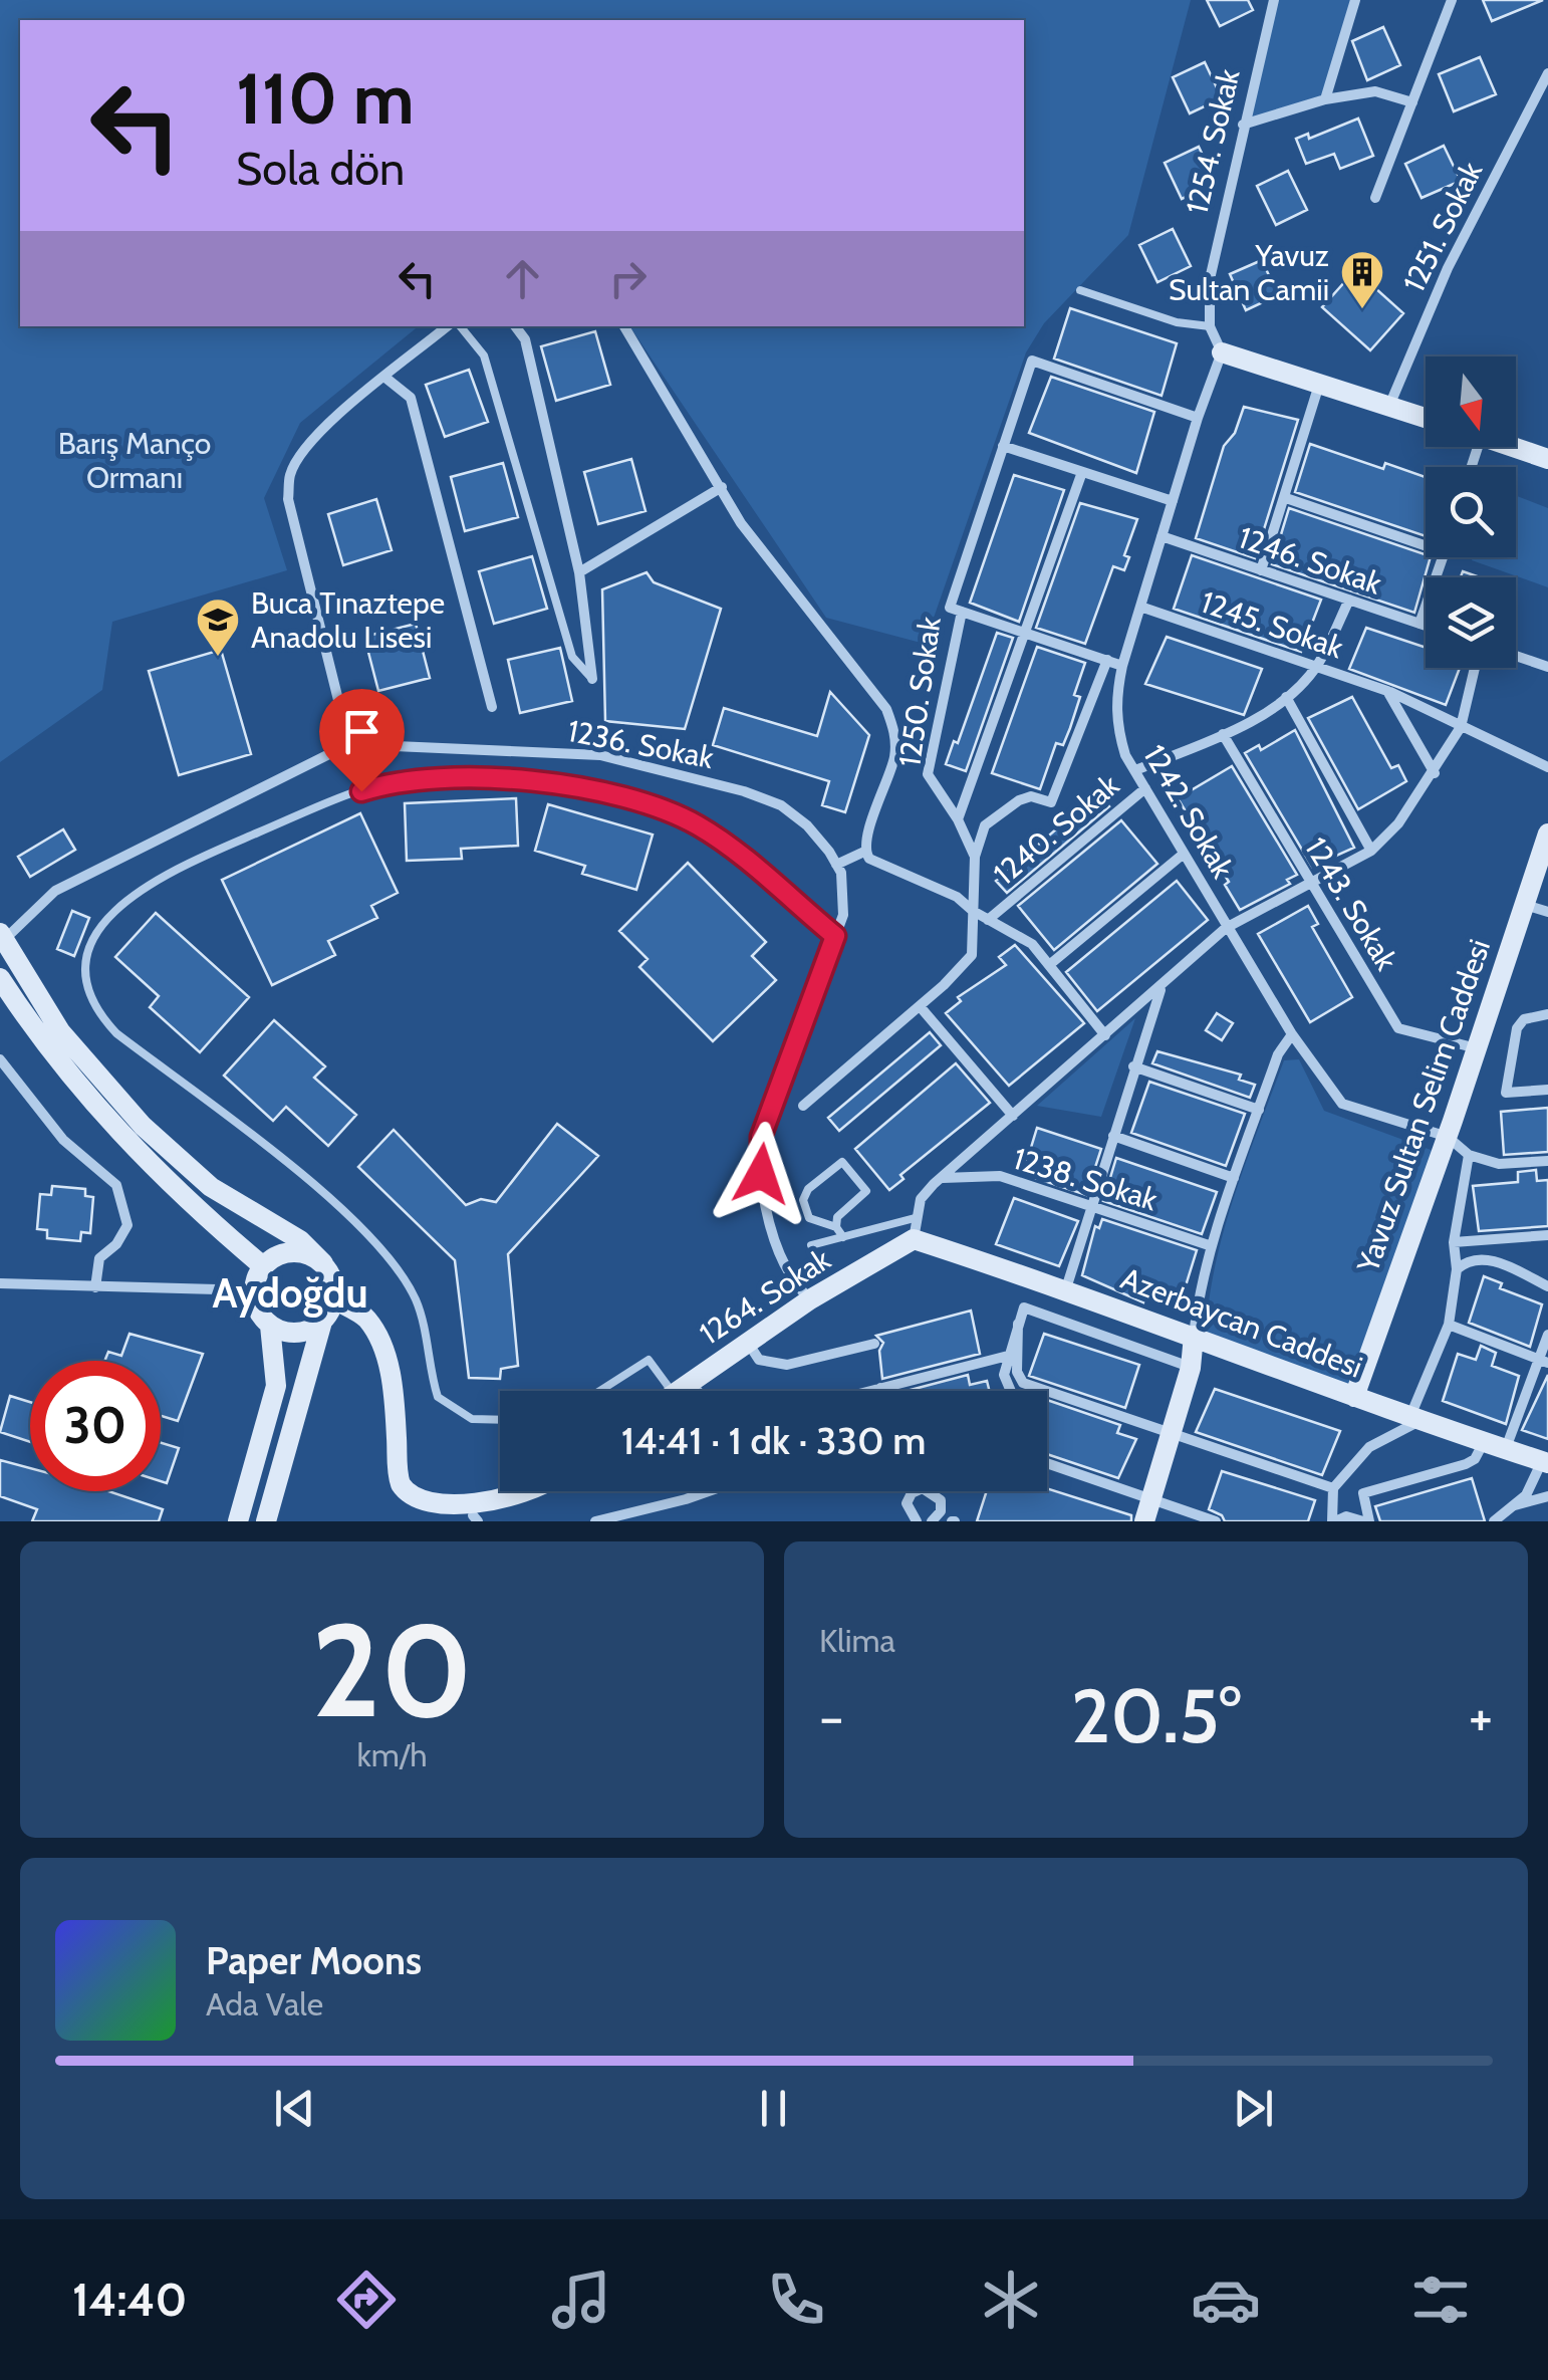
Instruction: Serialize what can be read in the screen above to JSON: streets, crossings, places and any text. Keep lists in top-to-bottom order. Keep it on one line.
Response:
{"streets":{"main road":["Yavuz Sultan Selim Caddesi","1264. Sokak","Azerbaycan Caddesi"],"street":["1254. Sokak","1251. Sokak","1246. Sokak","1245. Sokak","1250. Sokak","1236. Sokak","1242. Sokak","1240. Sokak","1243. Sokak","1238. Sokak"]},"crossings":[["1254. Sokak","1242. Sokak"],["1246. Sokak","1242. Sokak"],["1245. Sokak","1242. Sokak"],["1250. Sokak","1242. Sokak"],["1242. Sokak","1240. Sokak"],["1242. Sokak","Yavuz Sultan Selim Caddesi"],["1243. Sokak","Yavuz Sultan Selim Caddesi"],["Yavuz Sultan Selim Caddesi","Azerbaycan Caddesi"],["1264. Sokak","Azerbaycan Caddesi"]],"districts":["Aydoğdu"],"parks":["Barış Manço Ormanı"],"places":{"building":["Yavuz Sultan Camii"],"school or university":["Buca Tınaztepe Anadolu Lisesi"]},"north":"bottom","page":{"turn":["110 m","Sola dön"],"limit":"30","trip":"14:41 · 1 dk · 330 m","tile":[["20","km/h"],"Klima"],"heat":["−","20.5°","+"],"song":["Paper Moons","Ada Vale"],"tabs":"14:40"}}
